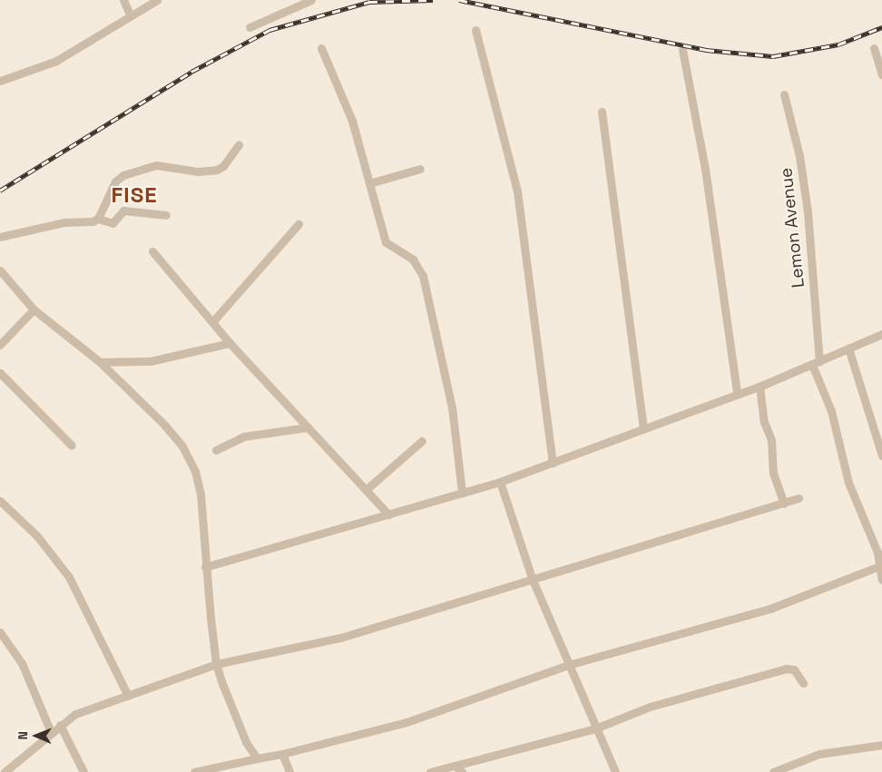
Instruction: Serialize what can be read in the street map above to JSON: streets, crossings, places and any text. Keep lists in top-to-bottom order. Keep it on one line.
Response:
{"streets":{"street":["Lemon Avenue"]},"districts":["FISE"],"north":"left"}
